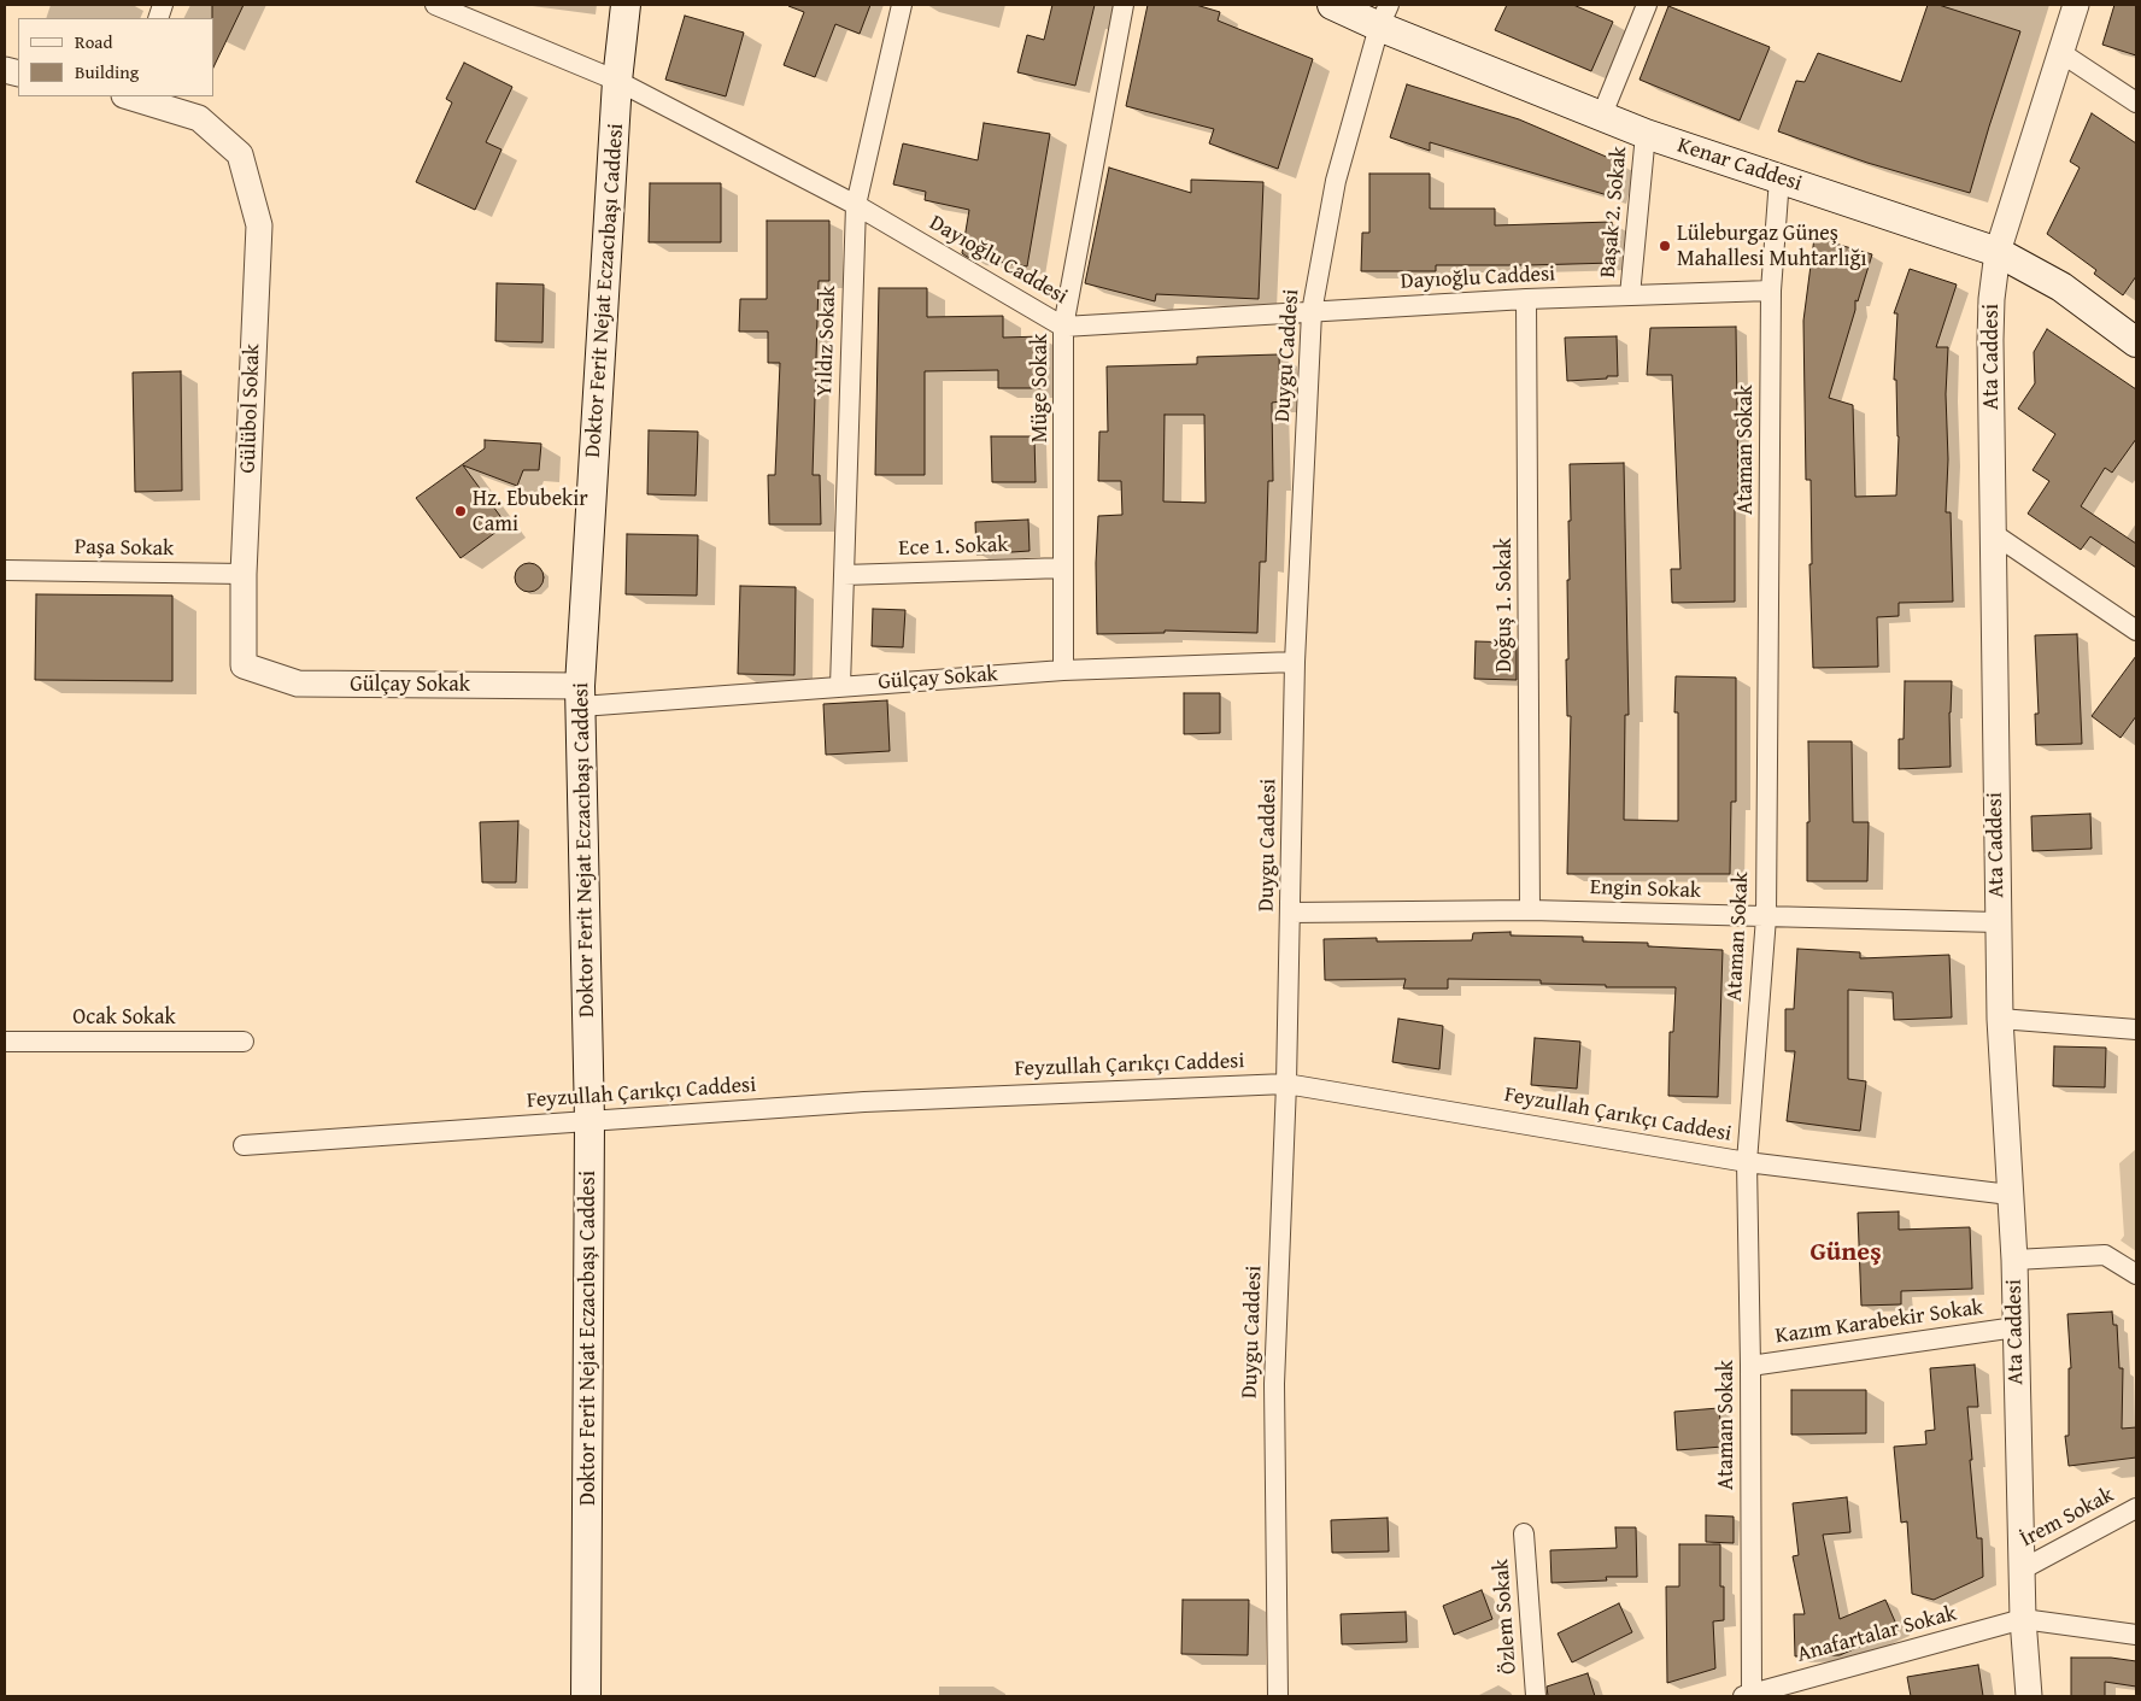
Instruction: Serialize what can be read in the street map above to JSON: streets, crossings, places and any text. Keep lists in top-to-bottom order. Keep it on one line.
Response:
{"streets":{"main road":["Kenar Caddesi","Doktor Ferit Nejat Eczacıbaşı Caddesi"],"street":["Başak 2. Sokak","Dayıoğlu Caddesi","Yıldız Sokak","Duygu Caddesi","Ata Caddesi","Müge Sokak","Gülübol Sokak","Ataman Sokak","Ece 1. Sokak","Paşa Sokak","Doğuş 1. Sokak","Gülçay Sokak","Engin Sokak","Ocak Sokak","Feyzullah Çarıkçı Caddesi","Kazım Karabekir Sokak","İrem Sokak","Özlem Sokak","Anafartalar Sokak"]},"crossings":[["Kenar Caddesi","Başak 2. Sokak"],["Kenar Caddesi","Duygu Caddesi"],["Kenar Caddesi","Ata Caddesi"],["Kenar Caddesi","Ataman Sokak"],["Başak 2. Sokak","Dayıoğlu Caddesi"],["Dayıoğlu Caddesi","Doktor Ferit Nejat Eczacıbaşı Caddesi"],["Dayıoğlu Caddesi","Yıldız Sokak"],["Dayıoğlu Caddesi","Duygu Caddesi"],["Dayıoğlu Caddesi","Müge Sokak"],["Dayıoğlu Caddesi","Ataman Sokak"],["Dayıoğlu Caddesi","Doğuş 1. Sokak"],["Doktor Ferit Nejat Eczacıbaşı Caddesi","Gülçay Sokak"],["Doktor Ferit Nejat Eczacıbaşı Caddesi","Feyzullah Çarıkçı Caddesi"],["Yıldız Sokak","Ece 1. Sokak"],["Yıldız Sokak","Gülçay Sokak"],["Duygu Caddesi","Gülçay Sokak"],["Duygu Caddesi","Engin Sokak"],["Duygu Caddesi","Feyzullah Çarıkçı Caddesi"],["Ata Caddesi","Engin Sokak"],["Ata Caddesi","Feyzullah Çarıkçı Caddesi"],["Ata Caddesi","Kazım Karabekir Sokak"],["Ata Caddesi","İrem Sokak"],["Ata Caddesi","Anafartalar Sokak"],["Müge Sokak","Ece 1. Sokak"],["Müge Sokak","Gülçay Sokak"],["Gülübol Sokak","Paşa Sokak"],["Gülübol Sokak","Gülçay Sokak"],["Ataman Sokak","Engin Sokak"],["Ataman Sokak","Feyzullah Çarıkçı Caddesi"],["Ataman Sokak","Kazım Karabekir Sokak"],["Ataman Sokak","Anafartalar Sokak"],["Doğuş 1. Sokak","Engin Sokak"]],"districts":["Güneş"],"places":["Lüleburgaz Güneş Mahallesi Muhtarlığı","Hz. Ebubekir Cami"],"legend":["Road","Building"]}
